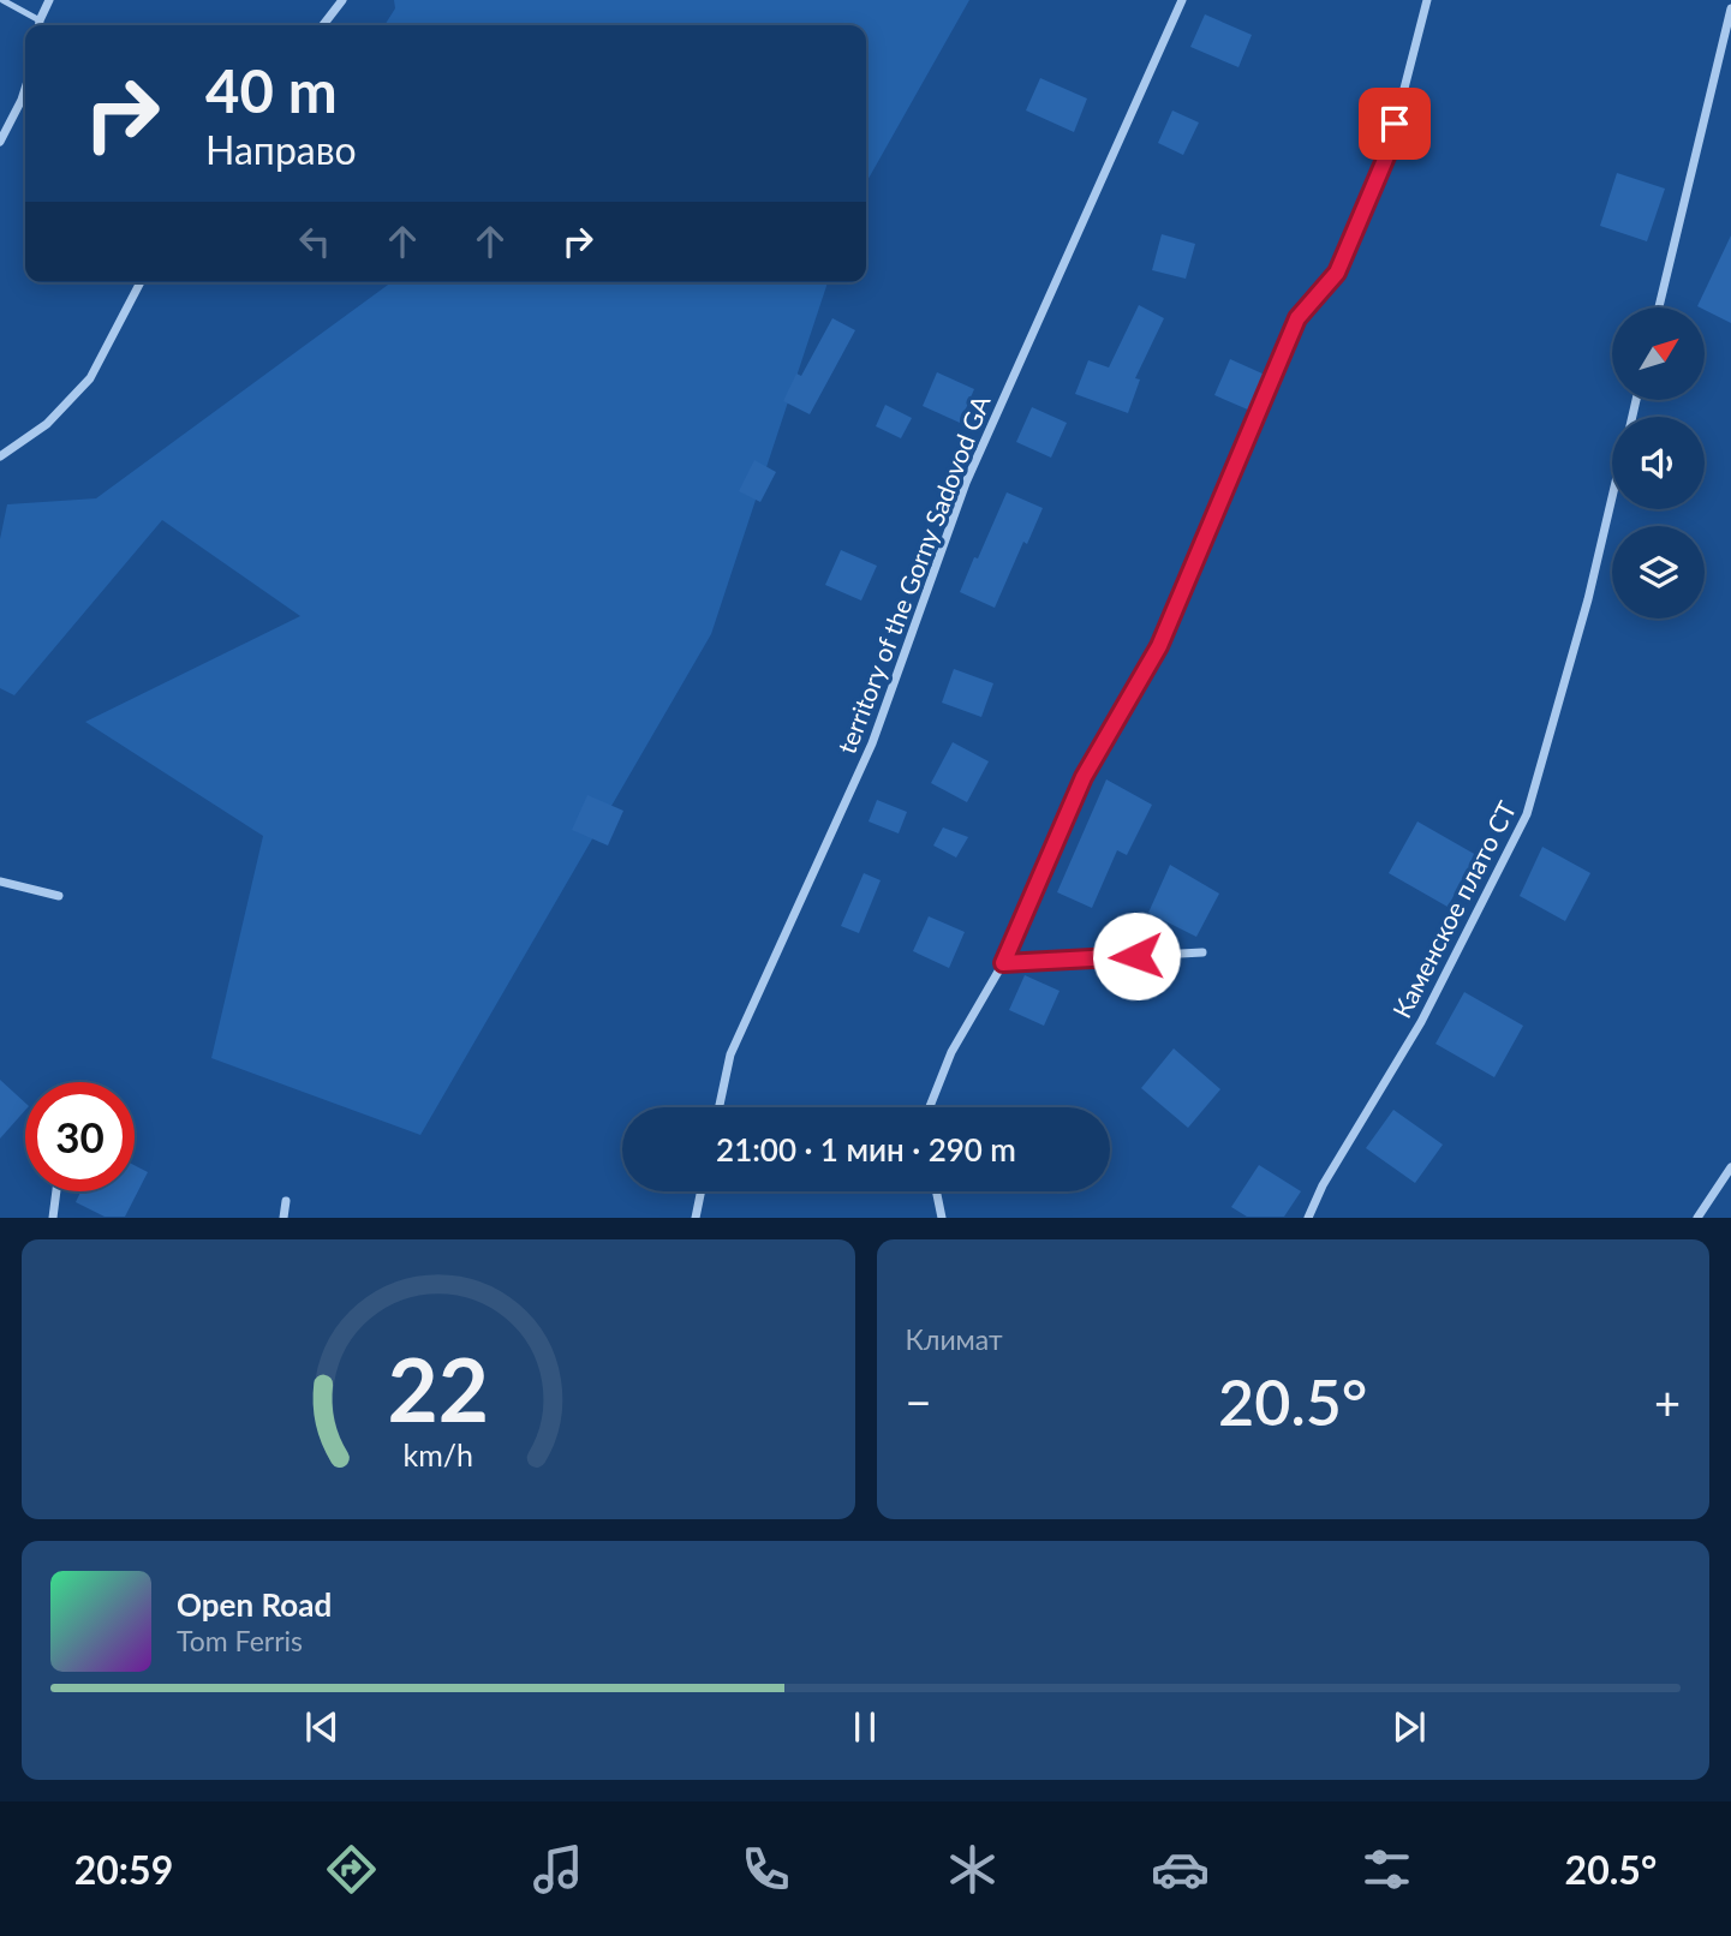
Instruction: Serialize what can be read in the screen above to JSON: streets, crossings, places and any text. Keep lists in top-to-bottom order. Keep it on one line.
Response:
{"streets":{"street":["territory of the Gorny Sadovod GA","Каменское плато СТ"]},"north":"top right","page":{"turn":["40 m","Направо"],"limit":"30","trip":"21:00 · 1 мин · 290 m","tile":"Климат","heat":["−","20.5°","+"],"song":["Open Road","Tom Ferris"],"tabs":["20:59","20.5°"],"gauge":["22","km/h"]}}
